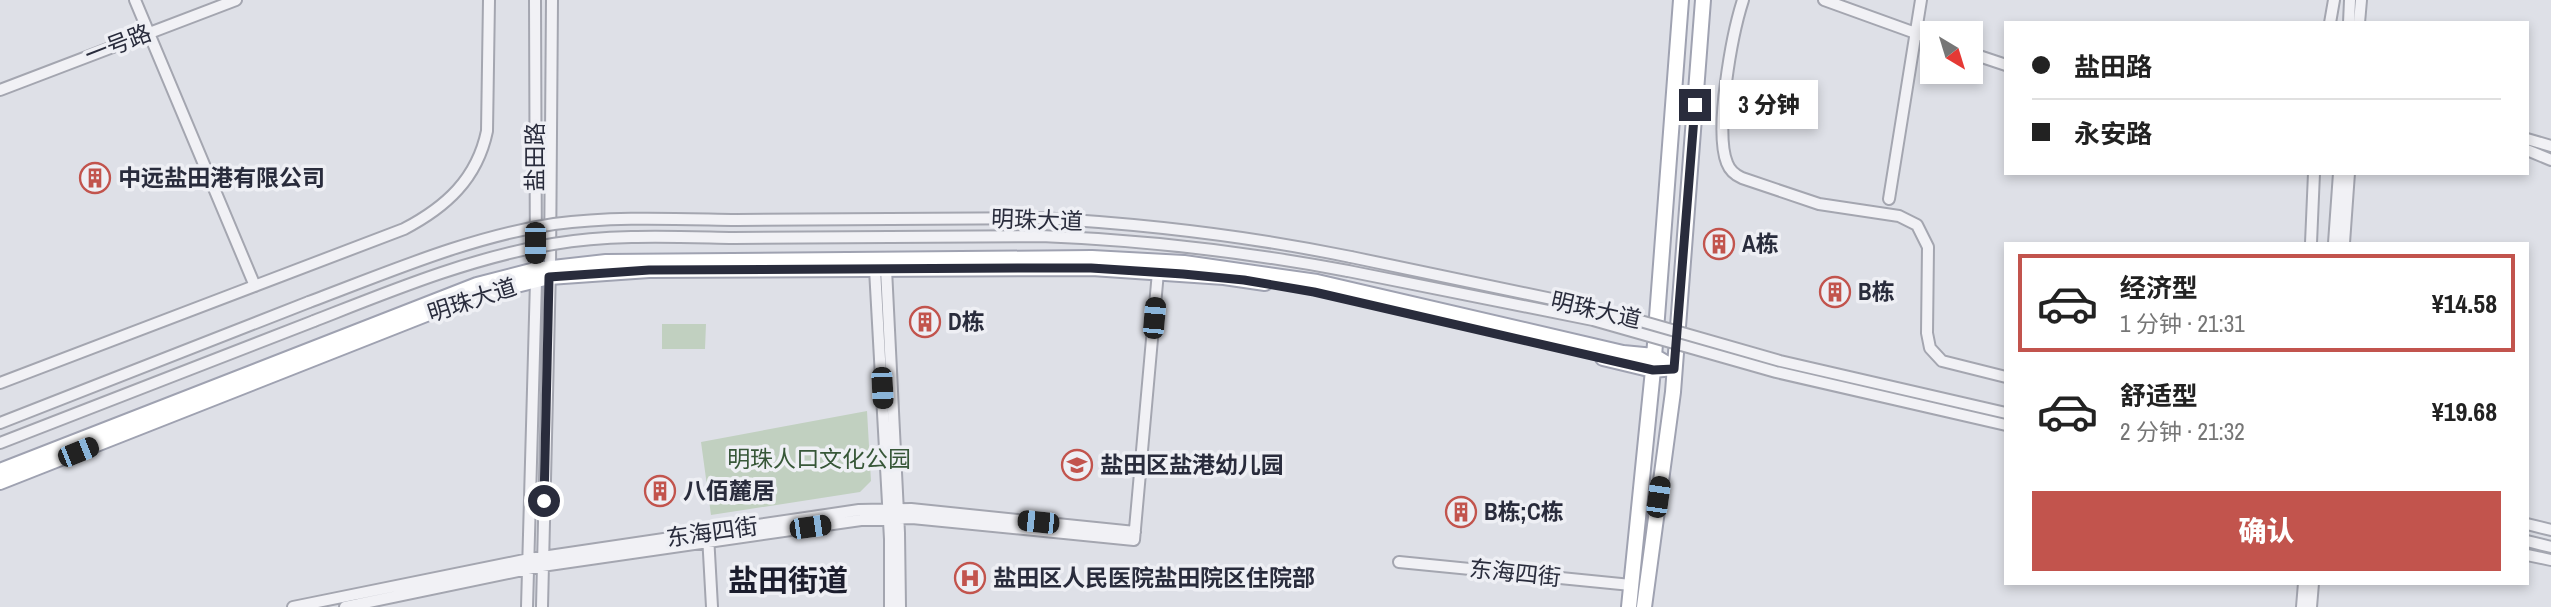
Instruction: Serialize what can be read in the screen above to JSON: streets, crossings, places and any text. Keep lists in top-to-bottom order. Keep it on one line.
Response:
{"streets":{"main road":["明珠大道"],"street":["一号路","盐田路","东海四街"]},"crossings":[["盐田路","明珠大道"],["盐田路","东海四街"],["明珠大道","东海四街"]],"districts":["盐田街道"],"parks":["明珠人口文化公园"],"places":{"building":["中远盐田港有限公司","A栋","B栋","D栋","八佰麓居","B栋;C栋"],"school or university":["盐田区盐港幼儿园"],"hospital":["盐田区人民医院盐田院区住院部"]},"north":"bottom right","page":{"banner":["盐田路","永安路"],"bubble":"3 分钟","list":[{"name":"经济型","note":"1 分钟 · 21:31","value":"¥14.58"},{"name":"舒适型","note":"2 分钟 · 21:32","value":"¥19.68"}],"buttons":"确认"}}
